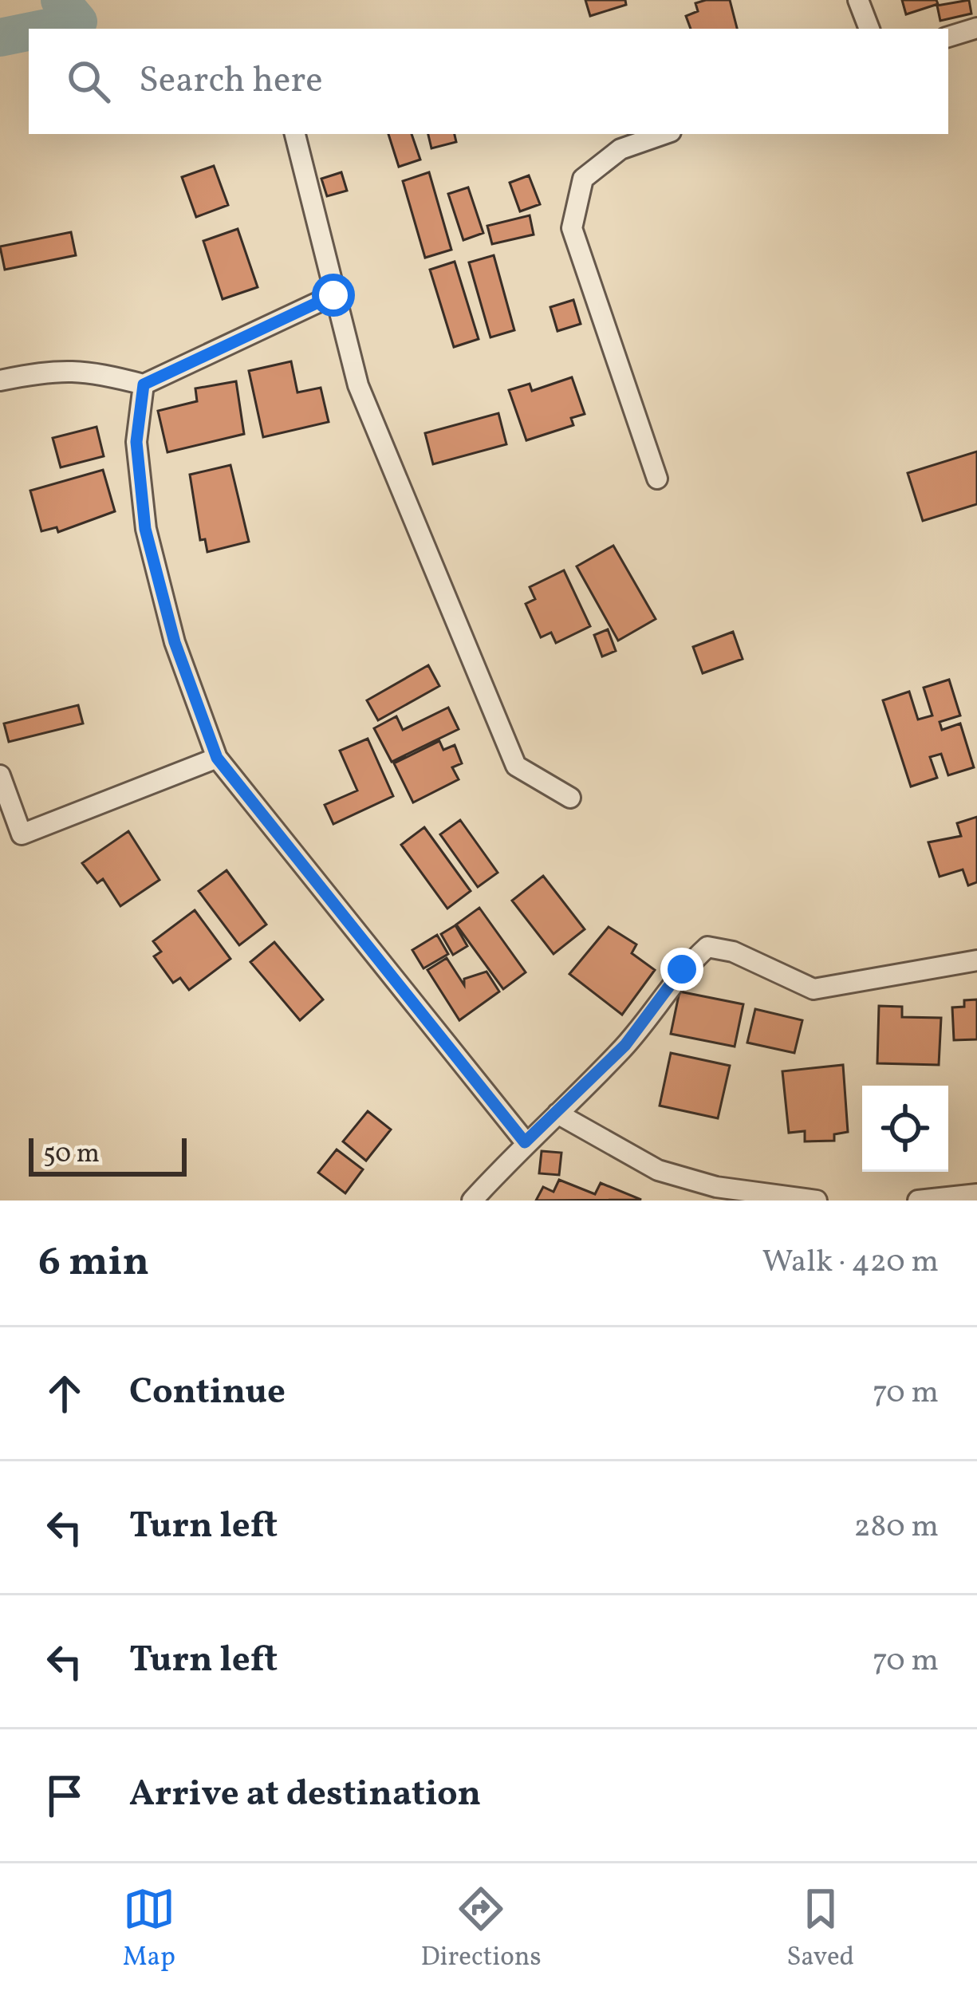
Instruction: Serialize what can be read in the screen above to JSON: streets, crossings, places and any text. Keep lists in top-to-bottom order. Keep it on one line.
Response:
{"scale_bar":"50 m","page":{"search":"Search here","scale":"50 m","heading":["6 min","Walk · 420 m"],"list":[["Continue","70 m"],["Turn left","280 m"],["Turn left","70 m"],"Arrive at destination"],"nav":["Map","Directions","Saved"]}}
